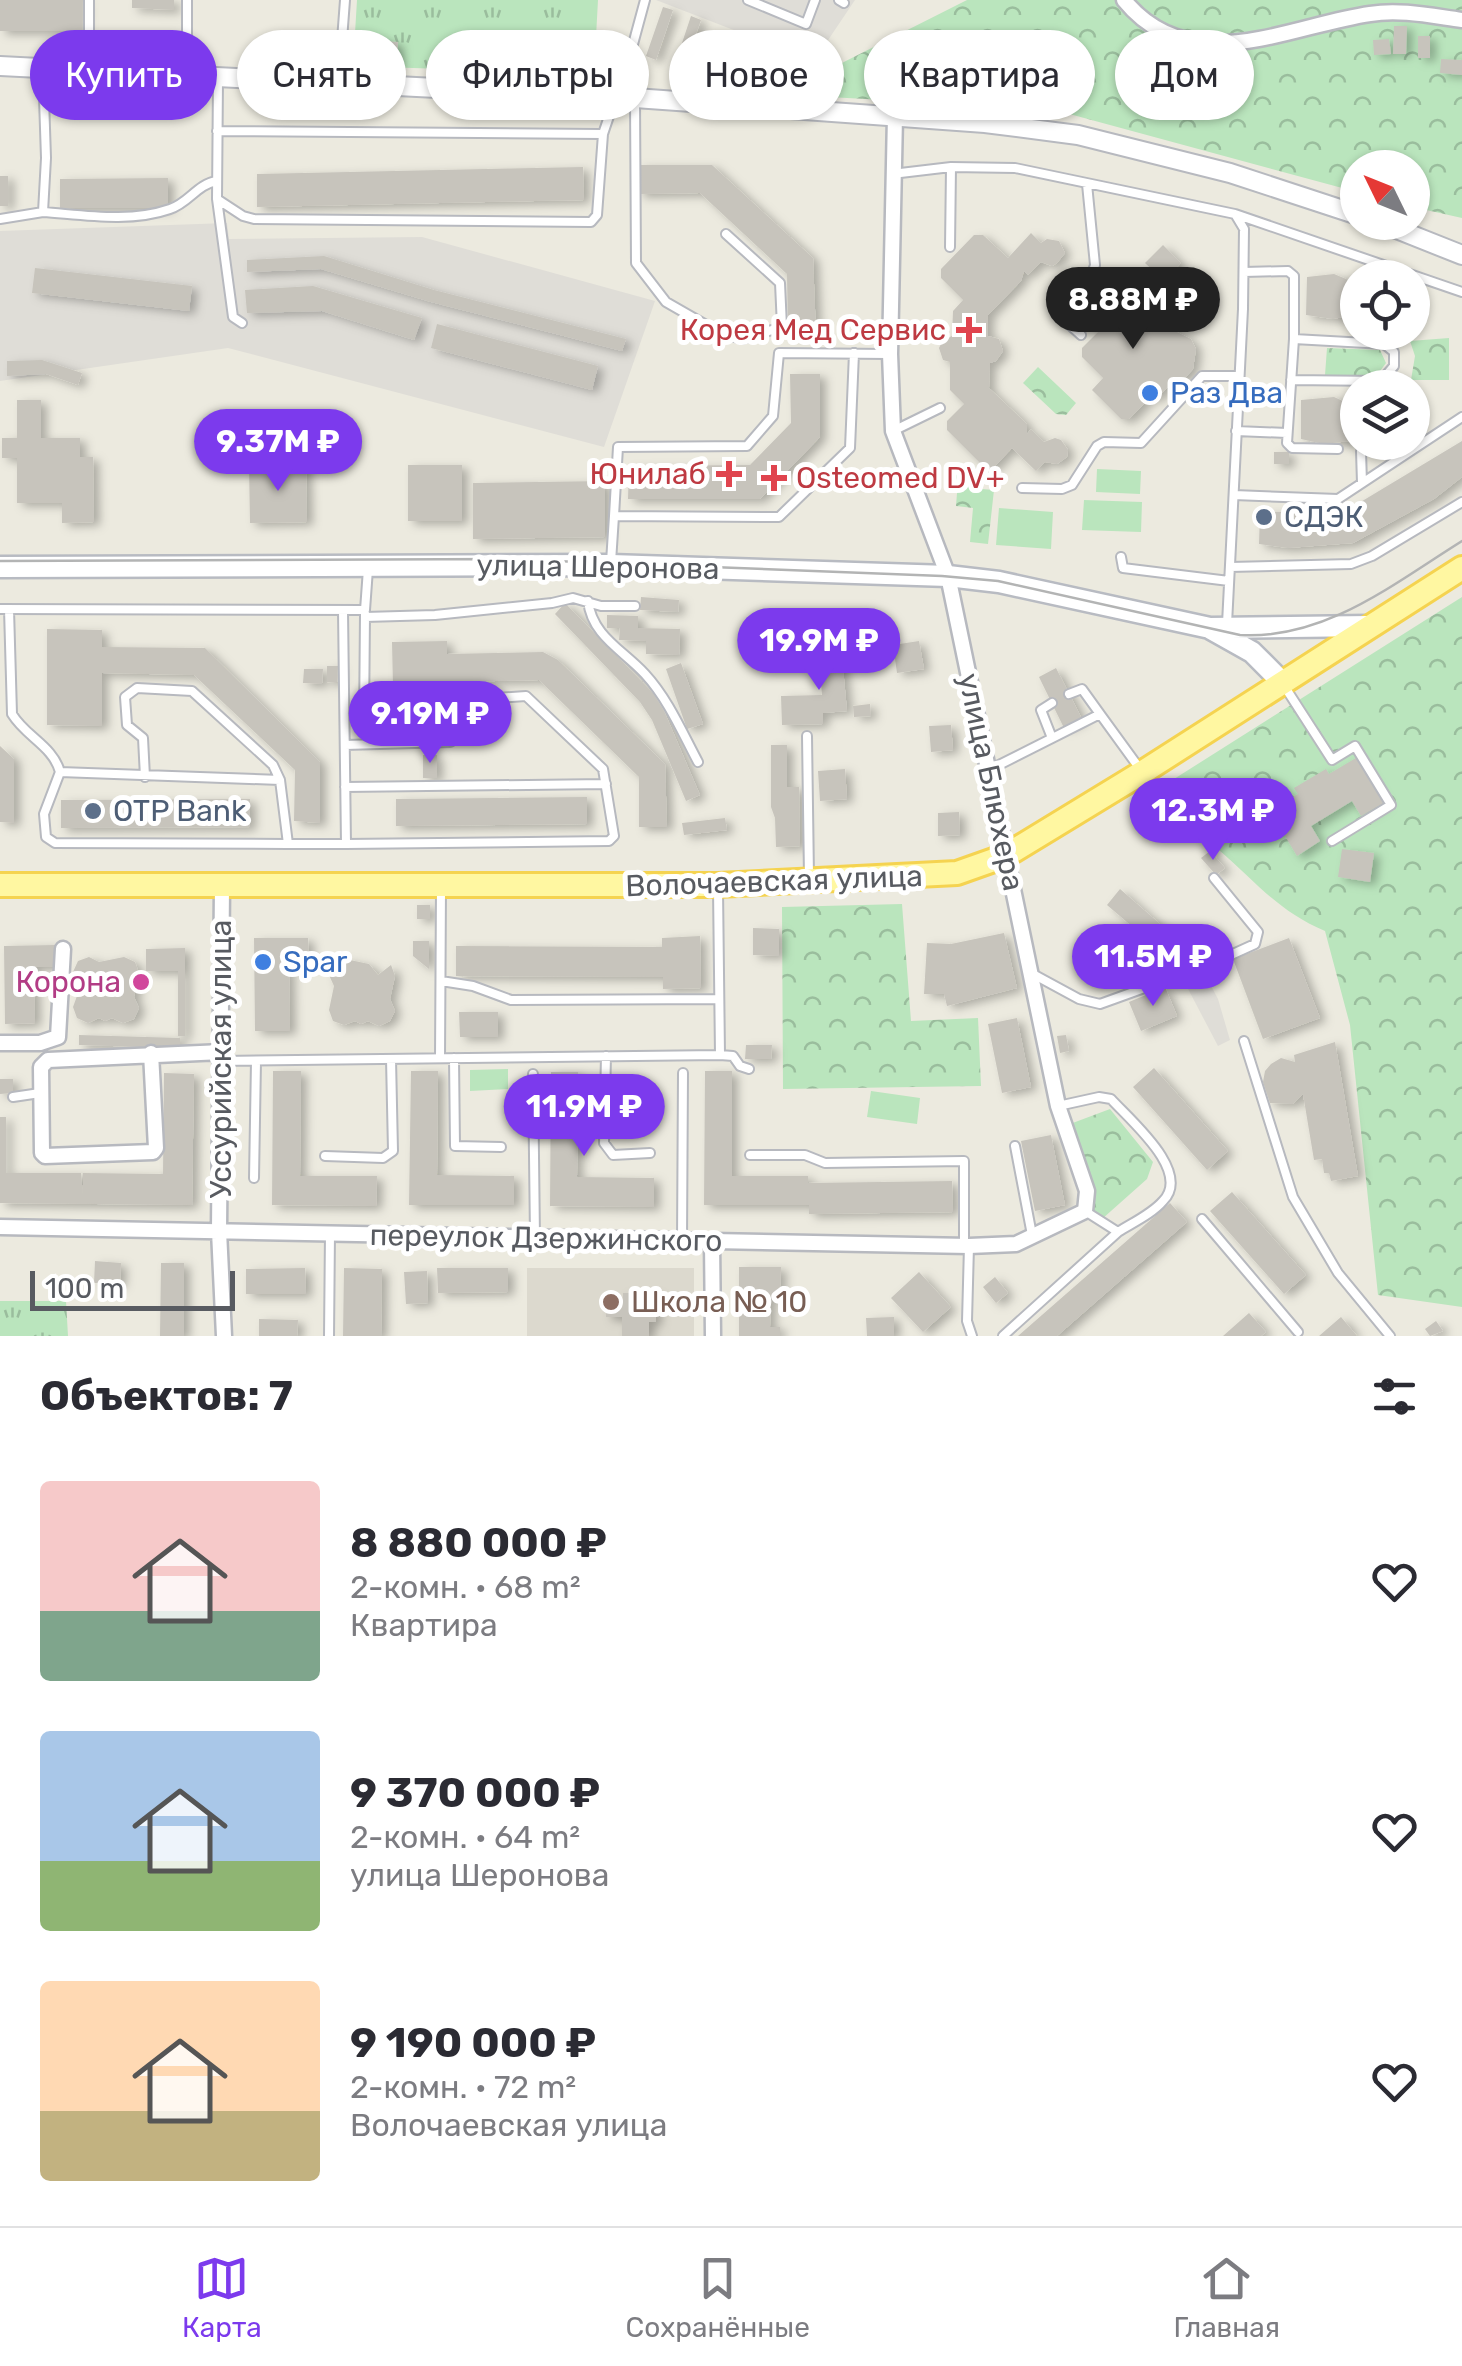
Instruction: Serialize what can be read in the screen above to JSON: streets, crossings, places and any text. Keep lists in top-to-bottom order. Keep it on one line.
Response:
{"streets":{"main road":["улица Шеронова","Волочаевская улица"],"street":["улица Блюхера","Уссурийская улица","переулок Дзержинского"]},"crossings":[["улица Шеронова","улица Блюхера"],["улица Шеронова","Волочаевская улица"],["улица Блюхера","Волочаевская улица"],["улица Блюхера","переулок Дзержинского"],["Волочаевская улица","Уссурийская улица"],["Уссурийская улица","переулок Дзержинского"]],"places":{"health":["Корея Мед Сервис","Юнилаб","Osteomed DV+"],"other":["Раз Два","СДЭК","OTP Bank","Spar","Корона","Школа № 10"]},"scale_bar":"100 m","north":"top left","page":{"chip":["Купить","Снять","Фильтры","Новое","Квартира","Дом"],"price":["8.88M ₽","9.37M ₽","19.9M ₽","9.19M ₽","12.3M ₽","11.5M ₽","11.9M ₽"],"scale":"100 m","heading":"Объектов: 7","list":[{"name":"8 880 000 ₽","note":"2-комн. · 68 m² · Квартира"},{"name":"9 370 000 ₽","note":"2-комн. · 64 m² · улица Шеронова"},{"name":"9 190 000 ₽","note":"2-комн. · 72 m² · Волочаевская улица"}],"tabs":["Карта","Сохранённые","Главная"]}}
